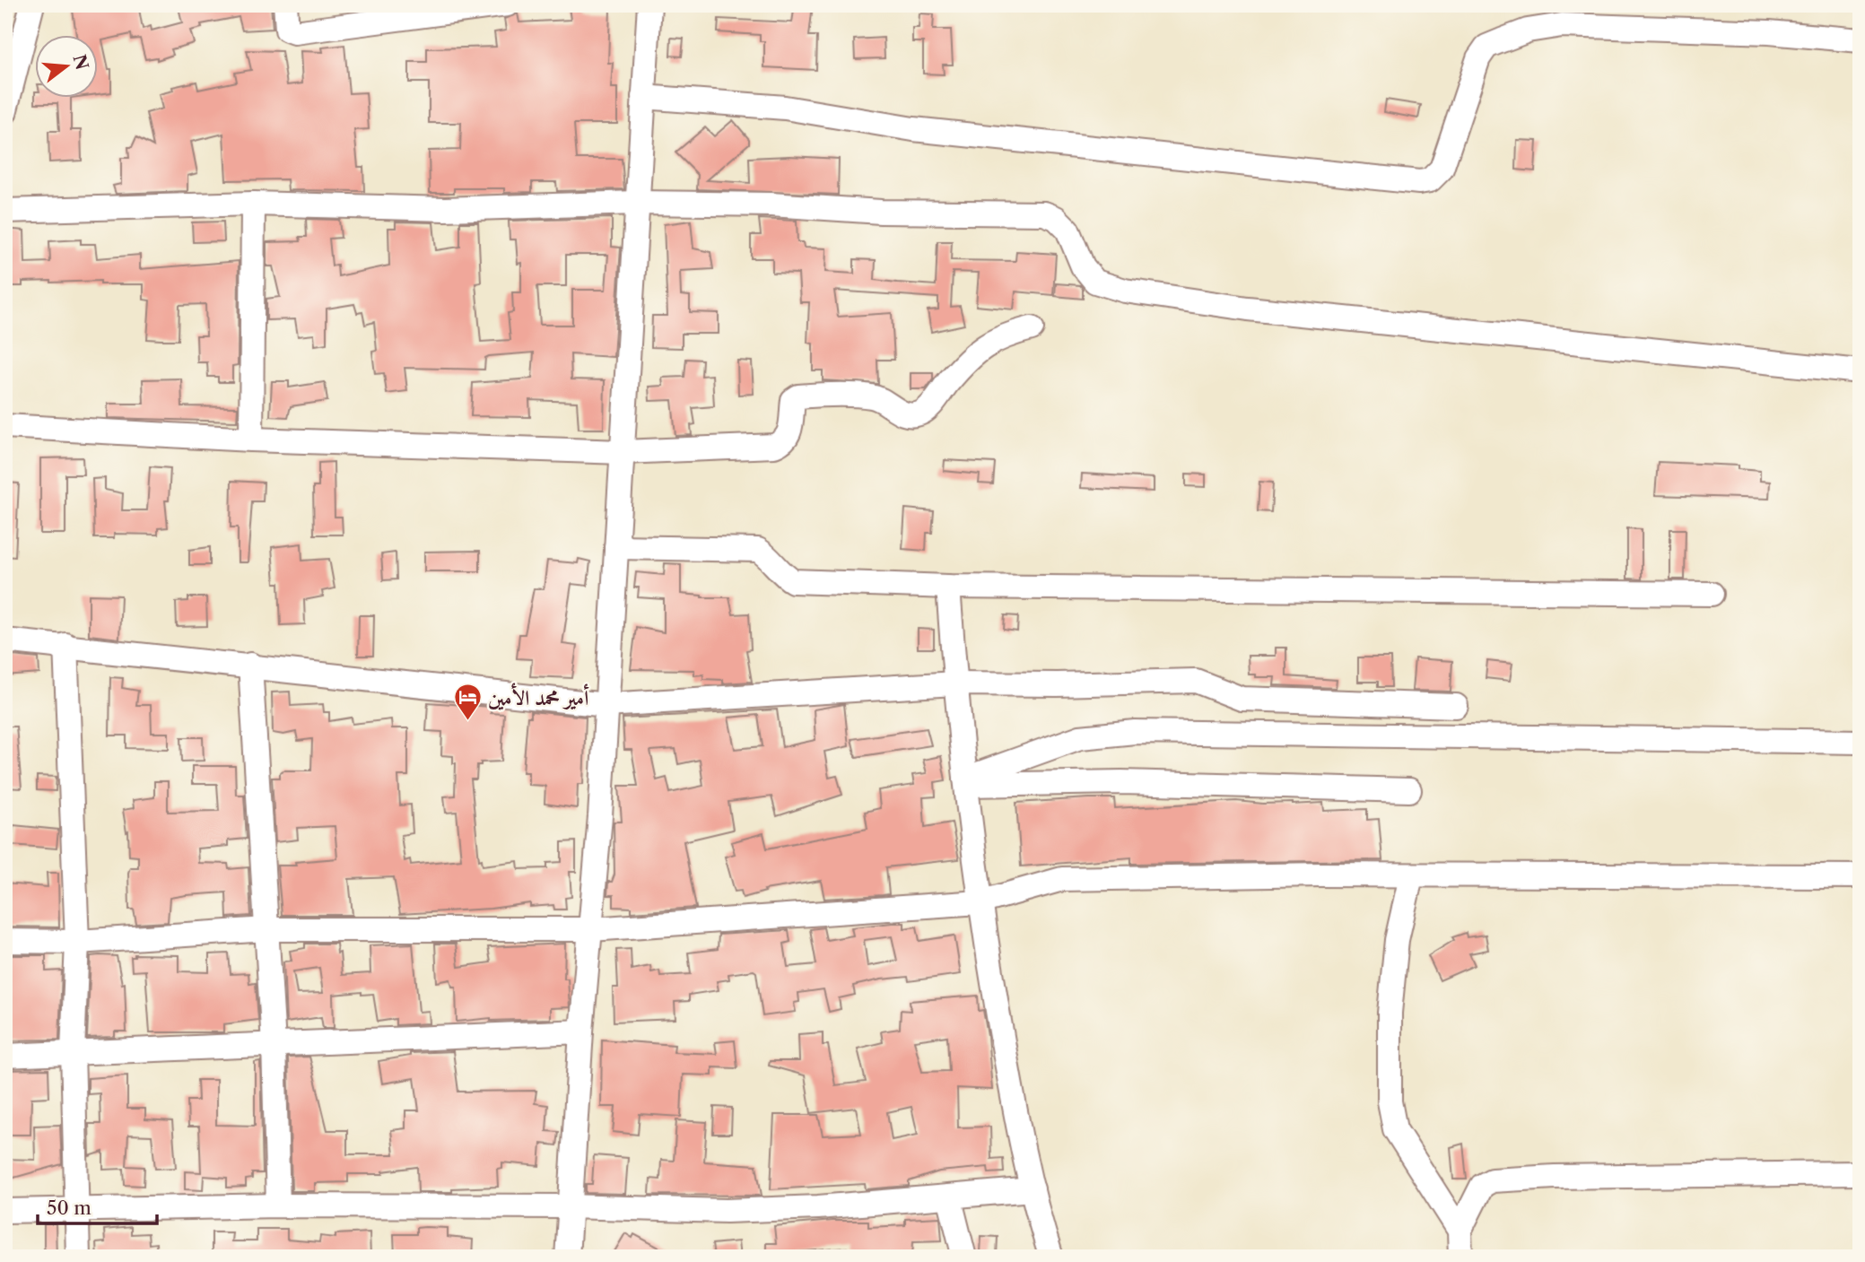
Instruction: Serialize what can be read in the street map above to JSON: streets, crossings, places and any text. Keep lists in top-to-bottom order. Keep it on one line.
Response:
{"places":{"hotel":["أمير محمد الأمين"]},"scale_bar":"50 m","north":"right"}
